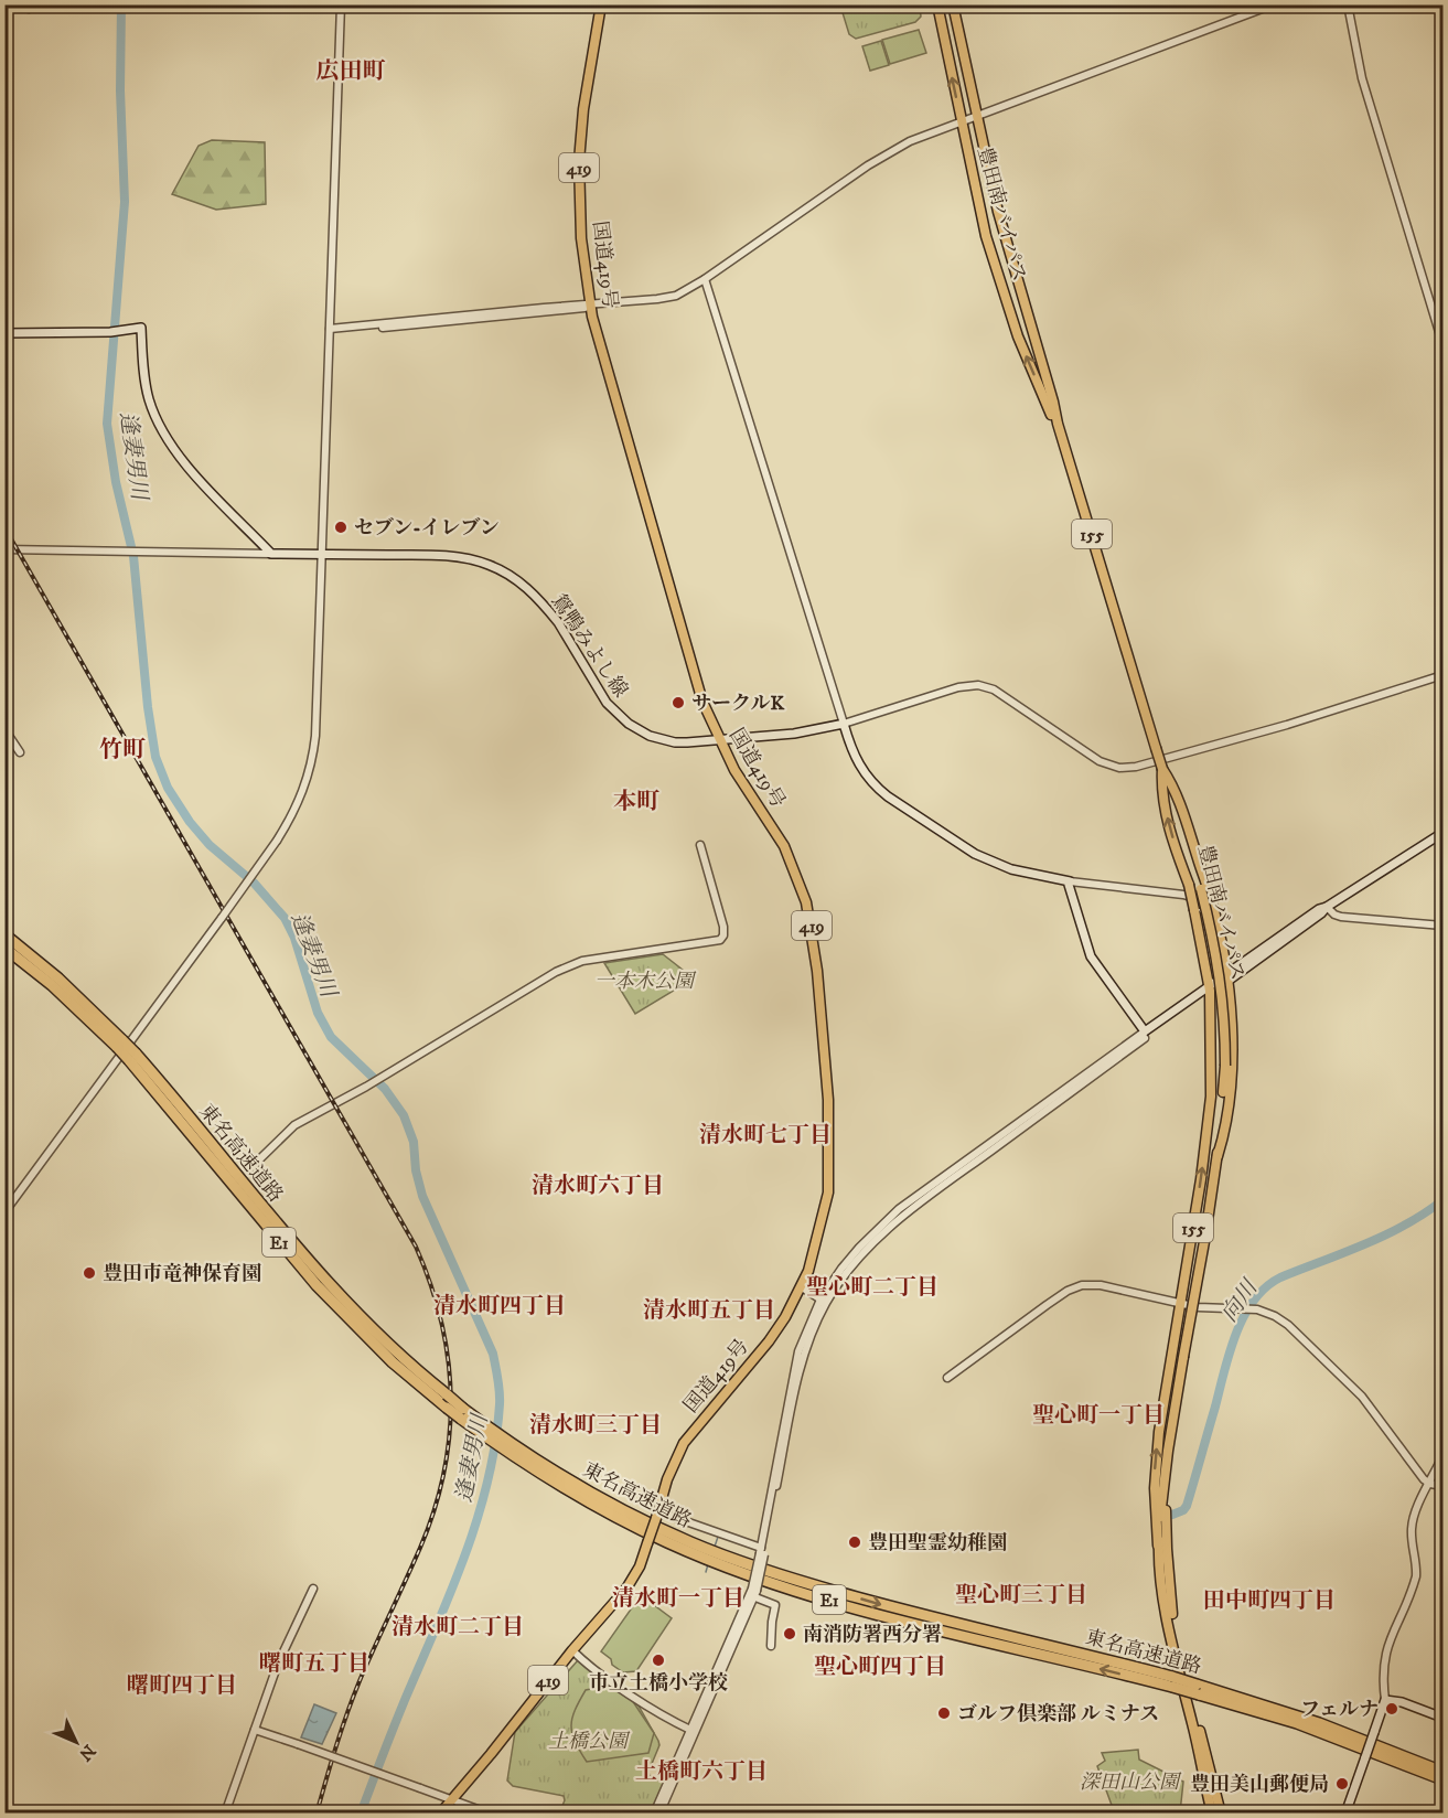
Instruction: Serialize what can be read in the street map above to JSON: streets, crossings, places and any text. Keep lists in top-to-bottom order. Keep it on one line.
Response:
{"streets":{"highway":["419","豊田南バイパス","国道419号","155","東名高速道路","E1"],"main road":["鴛鴨みよし線"]},"crossings":[["豊田南バイパス","155"],["国道419号","鴛鴨みよし線"]],"districts":["広田町","竹町","本町","清水町七丁目","清水町六丁目","聖心町二丁目","清水町四丁目","清水町五丁目","聖心町一丁目","清水町三丁目","聖心町三丁目","清水町一丁目","田中町四丁目","清水町二丁目","曙町五丁目","聖心町四丁目","曙町四丁目","土橋町六丁目"],"water":["逢妻男川","向川"],"parks":["一本木公園","土橋公園","深田山公園"],"places":["セブン-イレブン","サークルK","豊田市竜神保育園","豊田聖霊幼稚園","南消防署西分署","市立土橋小学校","フェルナ","ゴルフ倶楽部 ルミナス","豊田美山郵便局"],"north":"bottom right"}
